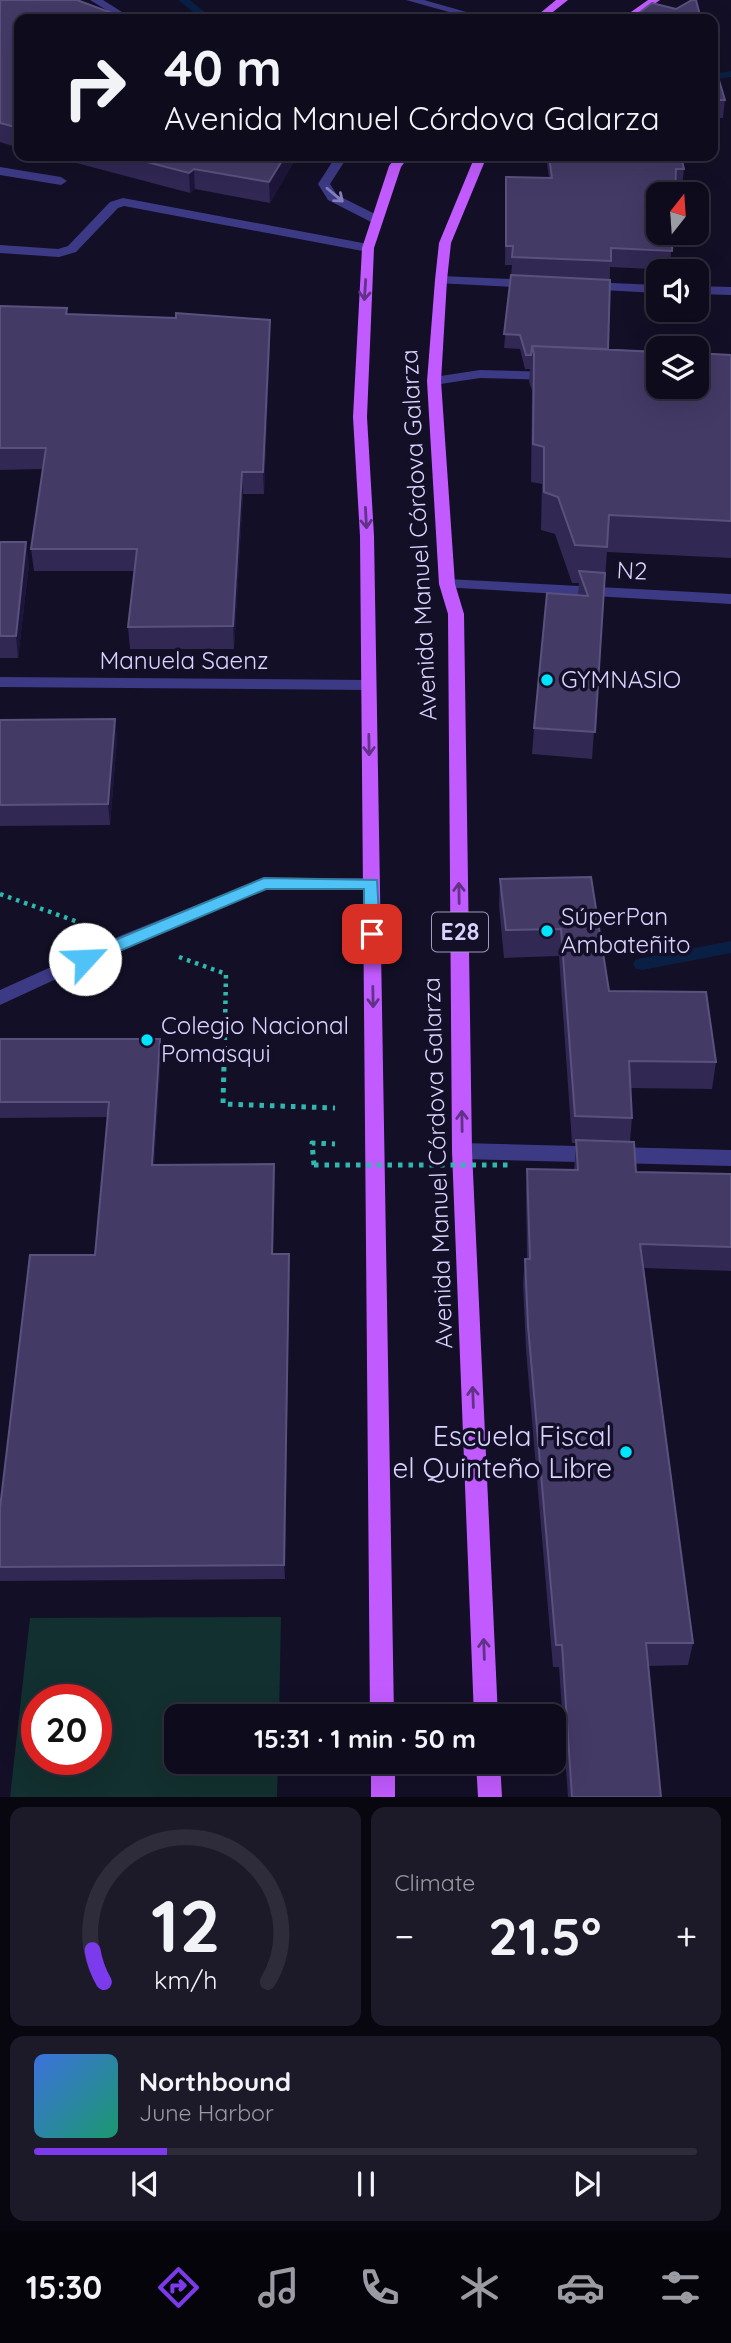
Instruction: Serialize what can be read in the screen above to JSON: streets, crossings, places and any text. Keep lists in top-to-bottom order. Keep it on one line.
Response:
{"streets":{"main road":["Avenida Manuel Córdova Galarza","E28"],"street":["N2","Manuela Saenz"]},"crossings":[["Avenida Manuel Córdova Galarza","N2"],["Avenida Manuel Córdova Galarza","Manuela Saenz"]],"places":["GYMNASIO","SúperPan Ambateñito","Colegio Nacional Pomasqui","Escuela Fiscal el Quinteño Libre"],"north":"top","page":{"turn":["40 m","Avenida Manuel Córdova Galarza"],"limit":"20","trip":"15:31 · 1 min · 50 m","tile":"Climate","heat":["−","21.5°","+"],"song":["Northbound","June Harbor"],"tabs":"15:30","gauge":["12","km/h"]}}
